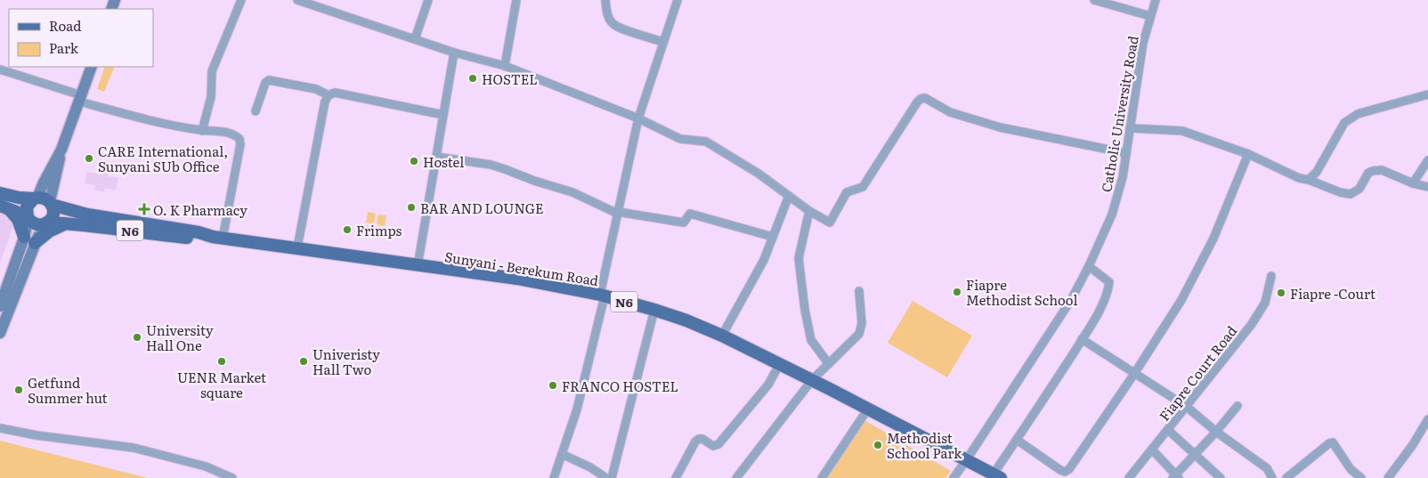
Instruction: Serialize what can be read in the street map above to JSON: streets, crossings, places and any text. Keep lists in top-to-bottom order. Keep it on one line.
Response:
{"streets":{"main road":["N6","Sunyani - Berekum Road"],"street":["Catholic University Road","Fiapre Court Road"]},"crossings":[["Catholic University Road","Sunyani - Berekum Road"],["N6","Sunyani - Berekum Road"]],"places":{"other":["HOSTEL","CARE International, Sunyani SUb Office","Hostel","BAR AND LOUNGE","Frimps","Fiapre Methodist School","Fiapre -Court","University Hall One","UENR Market square","Univeristy Hall Two","FRANCO HOSTEL","Getfund Summer hut","Methodist School Park"],"health":["O. K Pharmacy"]},"legend":["Road","Park"]}
